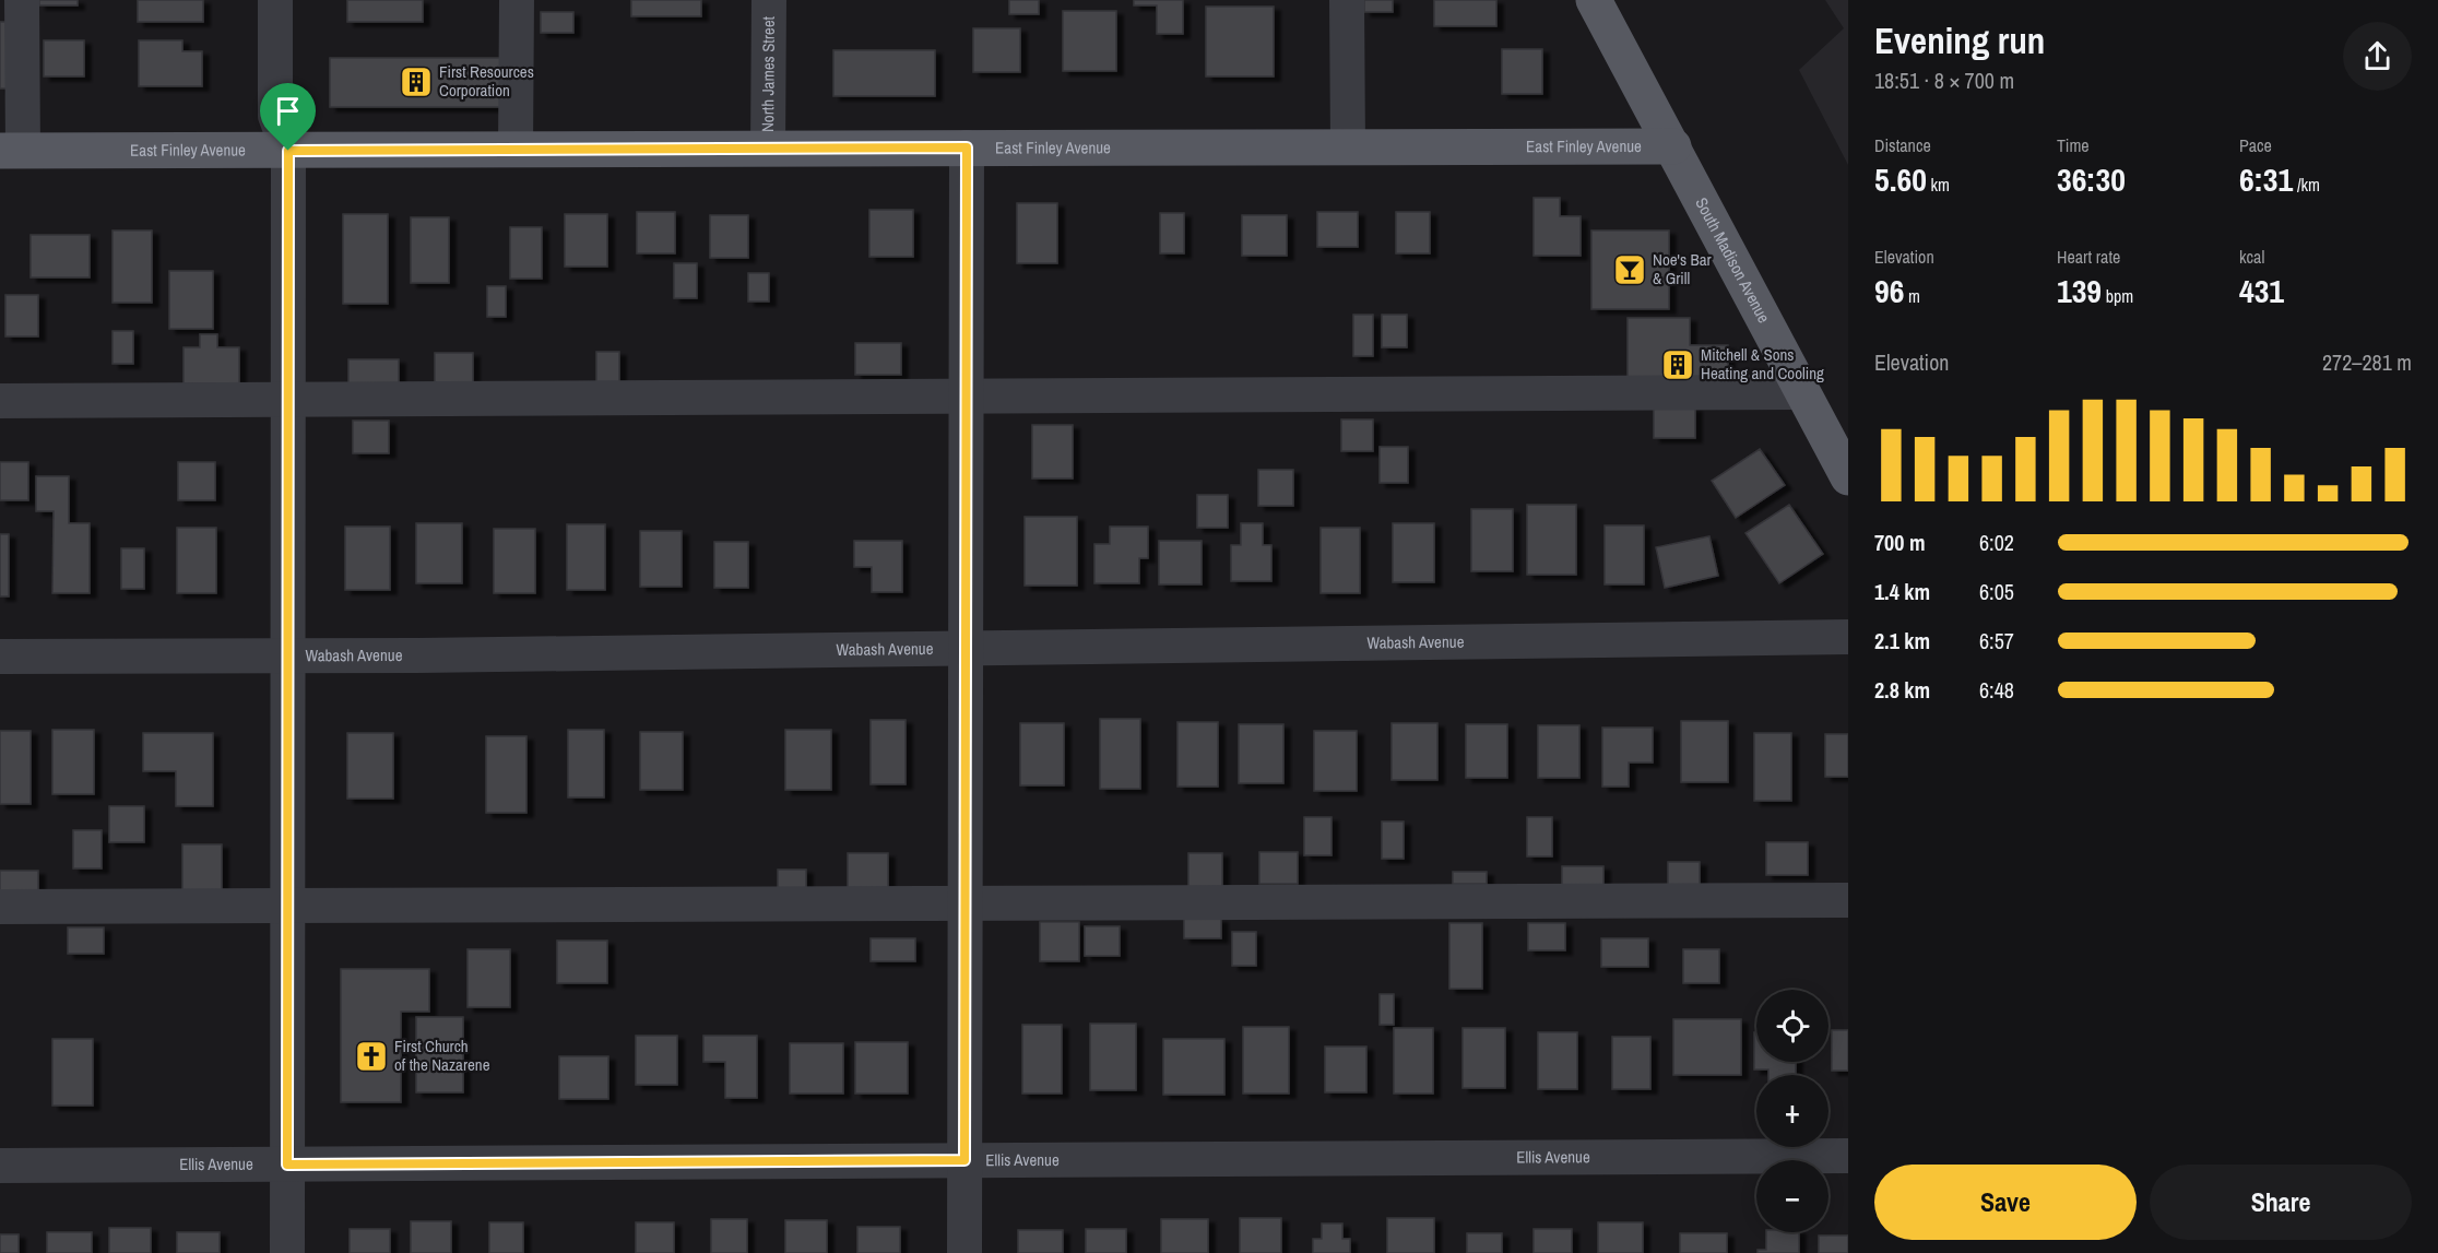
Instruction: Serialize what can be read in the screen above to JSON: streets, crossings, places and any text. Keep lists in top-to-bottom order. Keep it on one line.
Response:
{"streets":{"main road":["East Finley Avenue","South Madison Avenue"],"street":["North James Street","Wabash Avenue","Ellis Avenue"]},"crossings":[["North James Street","East Finley Avenue"],["East Finley Avenue","South Madison Avenue"]],"places":{"building":["First Resources Corporation","Mitchell & Sons Heating and Cooling"],"bar":["Noe's Bar & Grill"],"church":["First Church of the Nazarene"]},"page":{"heading":["Evening run","18:51 · 8 × 700 m"],"stats":[["Distance","5.60 km"],["Time","36:30"],["Pace","6:31 /km"],["Elevation","96 m"],["Heart rate","139 bpm"],["kcal","431"]],"chart":["Elevation","272–281 m"],"list":[{"name":"700 m","note":"6:02"},{"name":"1.4 km","note":"6:05"},{"name":"2.1 km","note":"6:57"},{"name":"2.8 km","note":"6:48"}],"map_buttons":["+","−"],"buttons":["Save","Share"]}}
